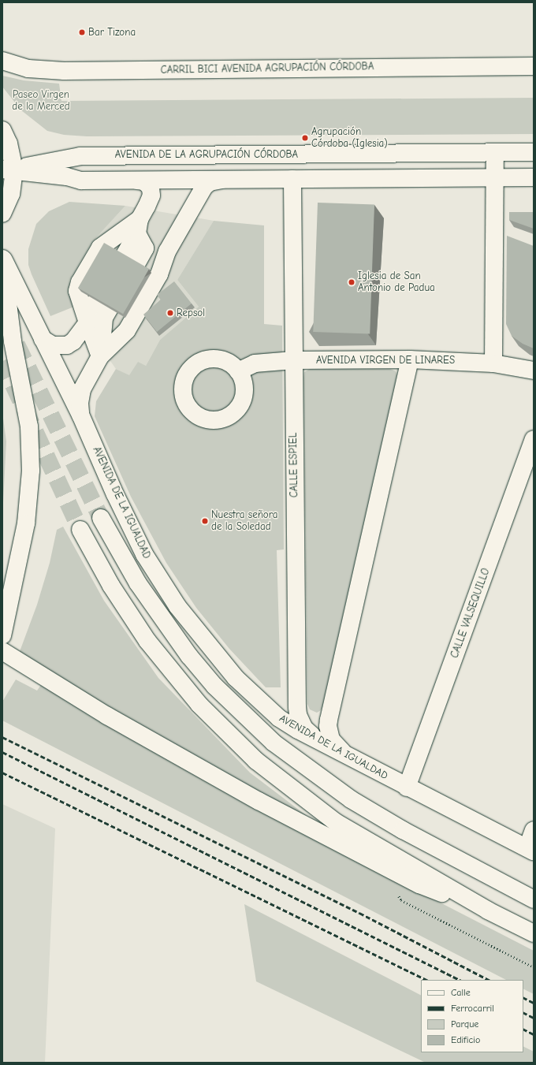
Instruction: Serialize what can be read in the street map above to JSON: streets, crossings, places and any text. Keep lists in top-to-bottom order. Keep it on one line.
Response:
{"streets":{"main road":["CARRIL BICI AVENIDA AGRUPACIÓN CÓRDOBA","AVENIDA DE LA AGRUPACIÓN CÓRDOBA","AVENIDA VIRGEN DE LINARES","CALLE ESPIEL","AVENIDA DE LA IGUALDAD","CALLE VALSEQUILLO"]},"crossings":[["AVENIDA VIRGEN DE LINARES","CALLE ESPIEL"],["CALLE ESPIEL","AVENIDA DE LA IGUALDAD"],["AVENIDA DE LA IGUALDAD","CALLE VALSEQUILLO"]],"parks":["Paseo Virgen de la Merced"],"places":["Bar Tizona","Agrupación Córdoba (Iglesia)","Iglesia de San Antonio de Padua","Repsol","Nuestra señora de la Soledad"],"legend":["Calle","Ferrocarril","Parque","Edificio"]}
